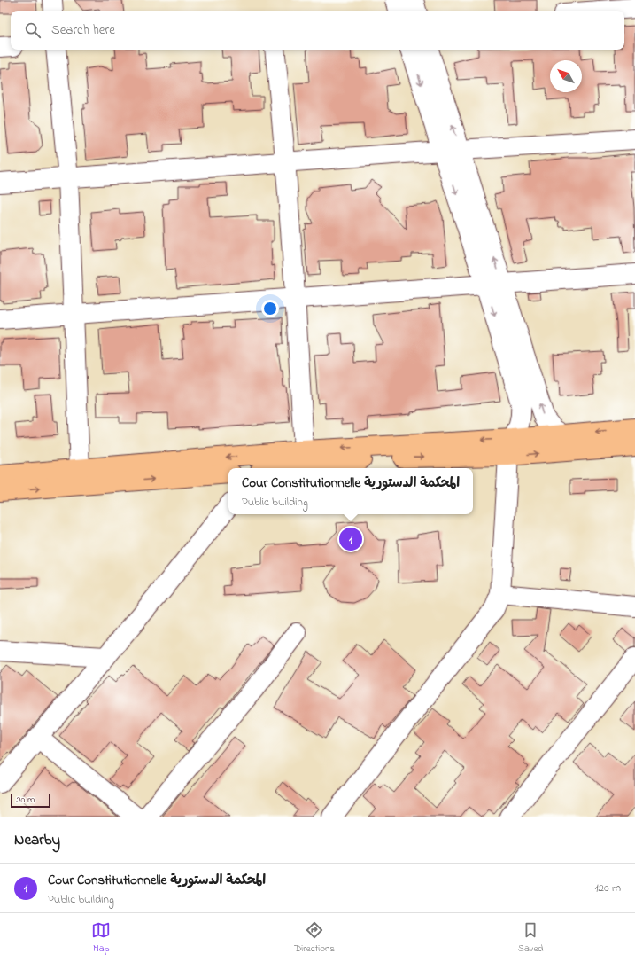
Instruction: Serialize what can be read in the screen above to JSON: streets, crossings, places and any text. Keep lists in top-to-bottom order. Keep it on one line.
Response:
{"scale_bar":"20 m","north":"top left","page":{"search":"Search here","popup":["Cour Constitutionnelle المحكمة الدستورية","Public building"],"pins":"1","scale":"20 m","heading":"Nearby","list":[{"mark":"1","name":"Cour Constitutionnelle المحكمة الدستورية","note":"Public building","value":"120 m"}],"nav":["Map","Directions","Saved"]}}
